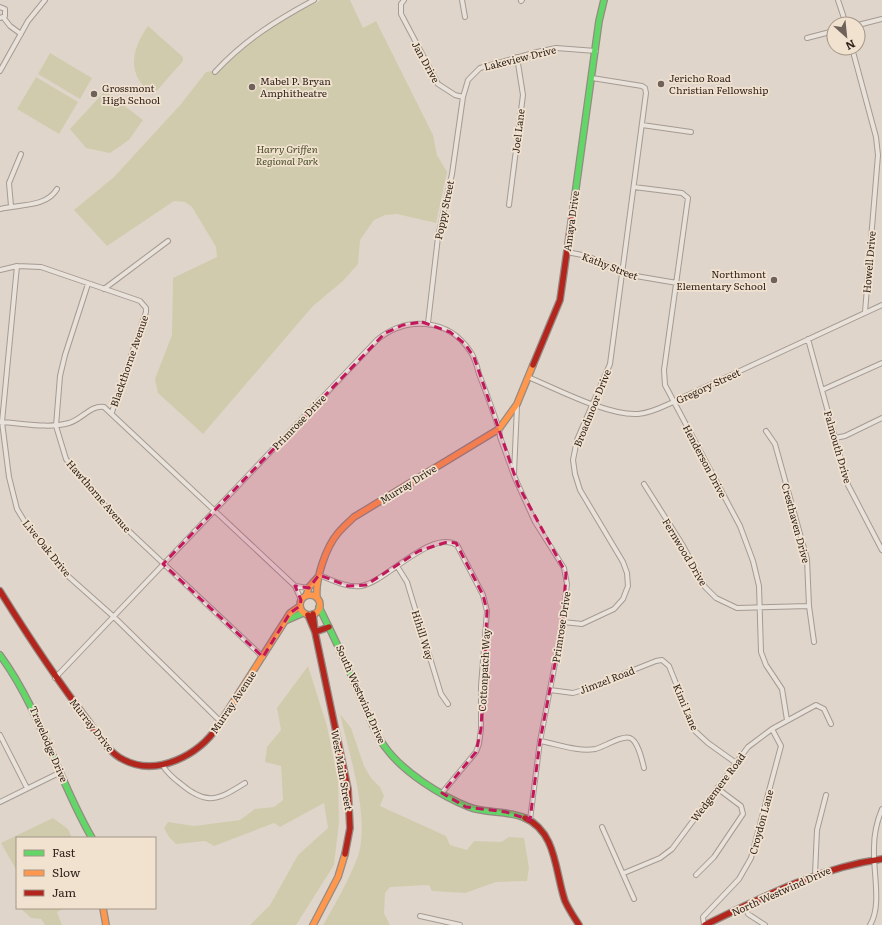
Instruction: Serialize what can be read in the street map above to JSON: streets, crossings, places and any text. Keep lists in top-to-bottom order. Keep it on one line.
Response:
{"streets":{"street":["Lakeview Drive","Jan Drive","Joel Lane","Poppy Street","Amaya Drive","Howell Drive","Kathy Street","Blackthorne Avenue","Gregory Street","Broadmoor Drive","Primrose Drive","Falmouth Drive","Henderson Drive","Murray Drive","Hawthorne Avenue","Cresthaven Drive","Live Oak Drive","Fernwood Drive","Hihill Way","Cottonpatch Way","Jimzel Road","South Westwind Drive","Murray Avenue","Kimi Lane","Travelodge Drive","West Main Street","Wedgemere Road","Croydon Lane","North Westwind Drive"]},"crossings":[["Lakeview Drive","Jan Drive"],["Lakeview Drive","Joel Lane"],["Lakeview Drive","Poppy Street"],["Lakeview Drive","Amaya Drive"],["Jan Drive","Poppy Street"],["Poppy Street","Primrose Drive"],["Amaya Drive","Kathy Street"],["Amaya Drive","Gregory Street"],["Amaya Drive","Broadmoor Drive"],["Amaya Drive","Primrose Drive"],["Amaya Drive","Murray Drive"],["Howell Drive","Gregory Street"],["Kathy Street","Broadmoor Drive"],["Kathy Street","Henderson Drive"],["Blackthorne Avenue","Primrose Drive"],["Blackthorne Avenue","Hawthorne Avenue"],["Blackthorne Avenue","Live Oak Drive"],["Blackthorne Avenue","South Westwind Drive"],["Blackthorne Avenue","Murray Avenue"],["Blackthorne Avenue","West Main Street"],["Gregory Street","Broadmoor Drive"],["Gregory Street","Falmouth Drive"],["Gregory Street","Henderson Drive"],["Broadmoor Drive","Primrose Drive"],["Broadmoor Drive","Henderson Drive"],["Primrose Drive","Murray Drive"],["Primrose Drive","Hawthorne Avenue"],["Primrose Drive","Live Oak Drive"],["Primrose Drive","Jimzel Road"],["Primrose Drive","South Westwind Drive"],["Henderson Drive","Fernwood Drive"],["Henderson Drive","Wedgemere Road"],["Murray Drive","Murray Avenue"],["Hawthorne Avenue","Murray Avenue"],["Cresthaven Drive","Fernwood Drive"],["Live Oak Drive","Murray Avenue"],["Hihill Way","Cottonpatch Way"],["Cottonpatch Way","South Westwind Drive"],["Jimzel Road","Kimi Lane"],["South Westwind Drive","Murray Avenue"],["South Westwind Drive","West Main Street"],["Murray Avenue","West Main Street"],["Kimi Lane","Wedgemere Road"],["Wedgemere Road","Croydon Lane"],["Croydon Lane","North Westwind Drive"]],"parks":["Harry Griffen Regional Park"],"places":["Jericho Road Christian Fellowship","Mabel P. Bryan Amphitheatre","Grossmont High School","Northmont Elementary School"],"legend":["Fast","Slow","Jam"],"north":"bottom right"}
